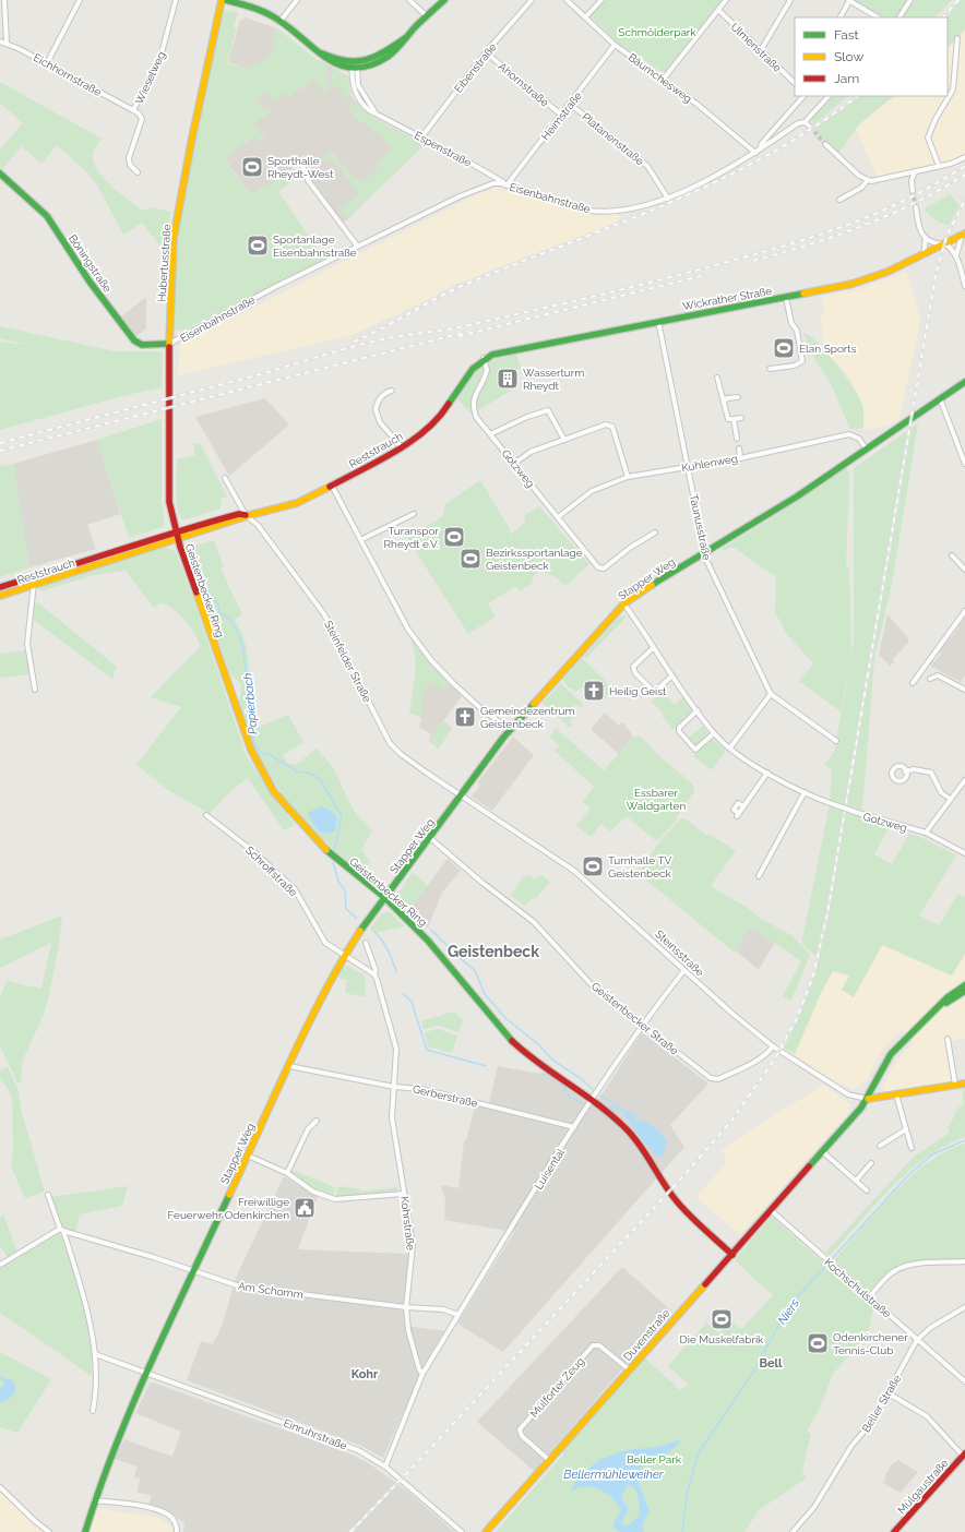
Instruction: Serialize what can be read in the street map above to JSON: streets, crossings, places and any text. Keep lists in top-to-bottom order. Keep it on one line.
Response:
{"streets":{"main road":["Böningstraße","Hubertusstraße","Wickrather Straße","Reststrauch","Stapper Weg","Geistenbecker Ring","Steinsstraße","Duvenstraße","Mülgaustraße"],"street":["Ulmenstraße","Eibenstraße","Eichhornstraße","Wieselweg","Bäumchesweg","Ahornstraße","Heimstraße","Platanenstraße","Espenstraße","Eisenbahnstraße","Kuhlenweg","Gotzweg","Taunusstraße","Steinfelder Straße","Schroffstraße","Geistenbecker Straße","Gerberstraße","Luisental","Kohrstraße","Kochschulstraße","Am Schomm","Mülforter Zeug","Beller Straße","Einruhrstraße"]},"crossings":[["Eibenstraße","Ahornstraße"],["Eibenstraße","Espenstraße"],["Eichhornstraße","Wieselweg"],["Bäumchesweg","Heimstraße"],["Bäumchesweg","Eisenbahnstraße"],["Ahornstraße","Heimstraße"],["Heimstraße","Platanenstraße"],["Heimstraße","Espenstraße"],["Heimstraße","Eisenbahnstraße"],["Platanenstraße","Eisenbahnstraße"],["Espenstraße","Eisenbahnstraße"],["Eisenbahnstraße","Böningstraße"],["Eisenbahnstraße","Hubertusstraße"],["Böningstraße","Hubertusstraße"],["Hubertusstraße","Reststrauch"],["Hubertusstraße","Geistenbecker Ring"],["Wickrather Straße","Reststrauch"],["Wickrather Straße","Gotzweg"],["Wickrather Straße","Taunusstraße"],["Reststrauch","Gotzweg"],["Reststrauch","Geistenbecker Ring"],["Reststrauch","Steinfelder Straße"],["Kuhlenweg","Gotzweg"],["Kuhlenweg","Taunusstraße"],["Kuhlenweg","Stapper Weg"],["Gotzweg","Stapper Weg"],["Taunusstraße","Stapper Weg"],["Stapper Weg","Geistenbecker Ring"],["Stapper Weg","Steinfelder Straße"],["Stapper Weg","Schroffstraße"],["Stapper Weg","Steinsstraße"],["Stapper Weg","Geistenbecker Straße"],["Stapper Weg","Gerberstraße"],["Stapper Weg","Am Schomm"],["Stapper Weg","Einruhrstraße"],["Geistenbecker Ring","Luisental"],["Geistenbecker Ring","Duvenstraße"],["Steinfelder Straße","Steinsstraße"],["Steinsstraße","Geistenbecker Straße"],["Steinsstraße","Luisental"],["Steinsstraße","Duvenstraße"],["Geistenbecker Straße","Luisental"],["Gerberstraße","Luisental"],["Gerberstraße","Kohrstraße"],["Luisental","Kohrstraße"],["Luisental","Am Schomm"],["Kohrstraße","Am Schomm"],["Kochschulstraße","Duvenstraße"],["Kochschulstraße","Beller Straße"],["Duvenstraße","Mülforter Zeug"]],"districts":["Geistenbeck","Bell","Kohr"],"water":["Papierbach","Niers","Bellermühleweiher"],"parks":["Schmölderpark","Essbarer Waldgarten","Beller Park"],"places":{"sports":["Sporthalle Rheydt-West","Sportanlage Eisenbahnstraße","Elan Sports","Turanspor Rheydt e.V.","Bezirkssportanlage Geistenbeck","Turnhalle TV Geistenbeck","Die Muskelfabrik","Odenkirchener Tennis-Club"],"building":["Wasserturm Rheydt"],"church":["Heilig Geist","Gemeindezentrum Geistenbeck"],"public building":["Freiwillige Feuerwehr Odenkirchen"]},"legend":["Fast","Slow","Jam"]}
